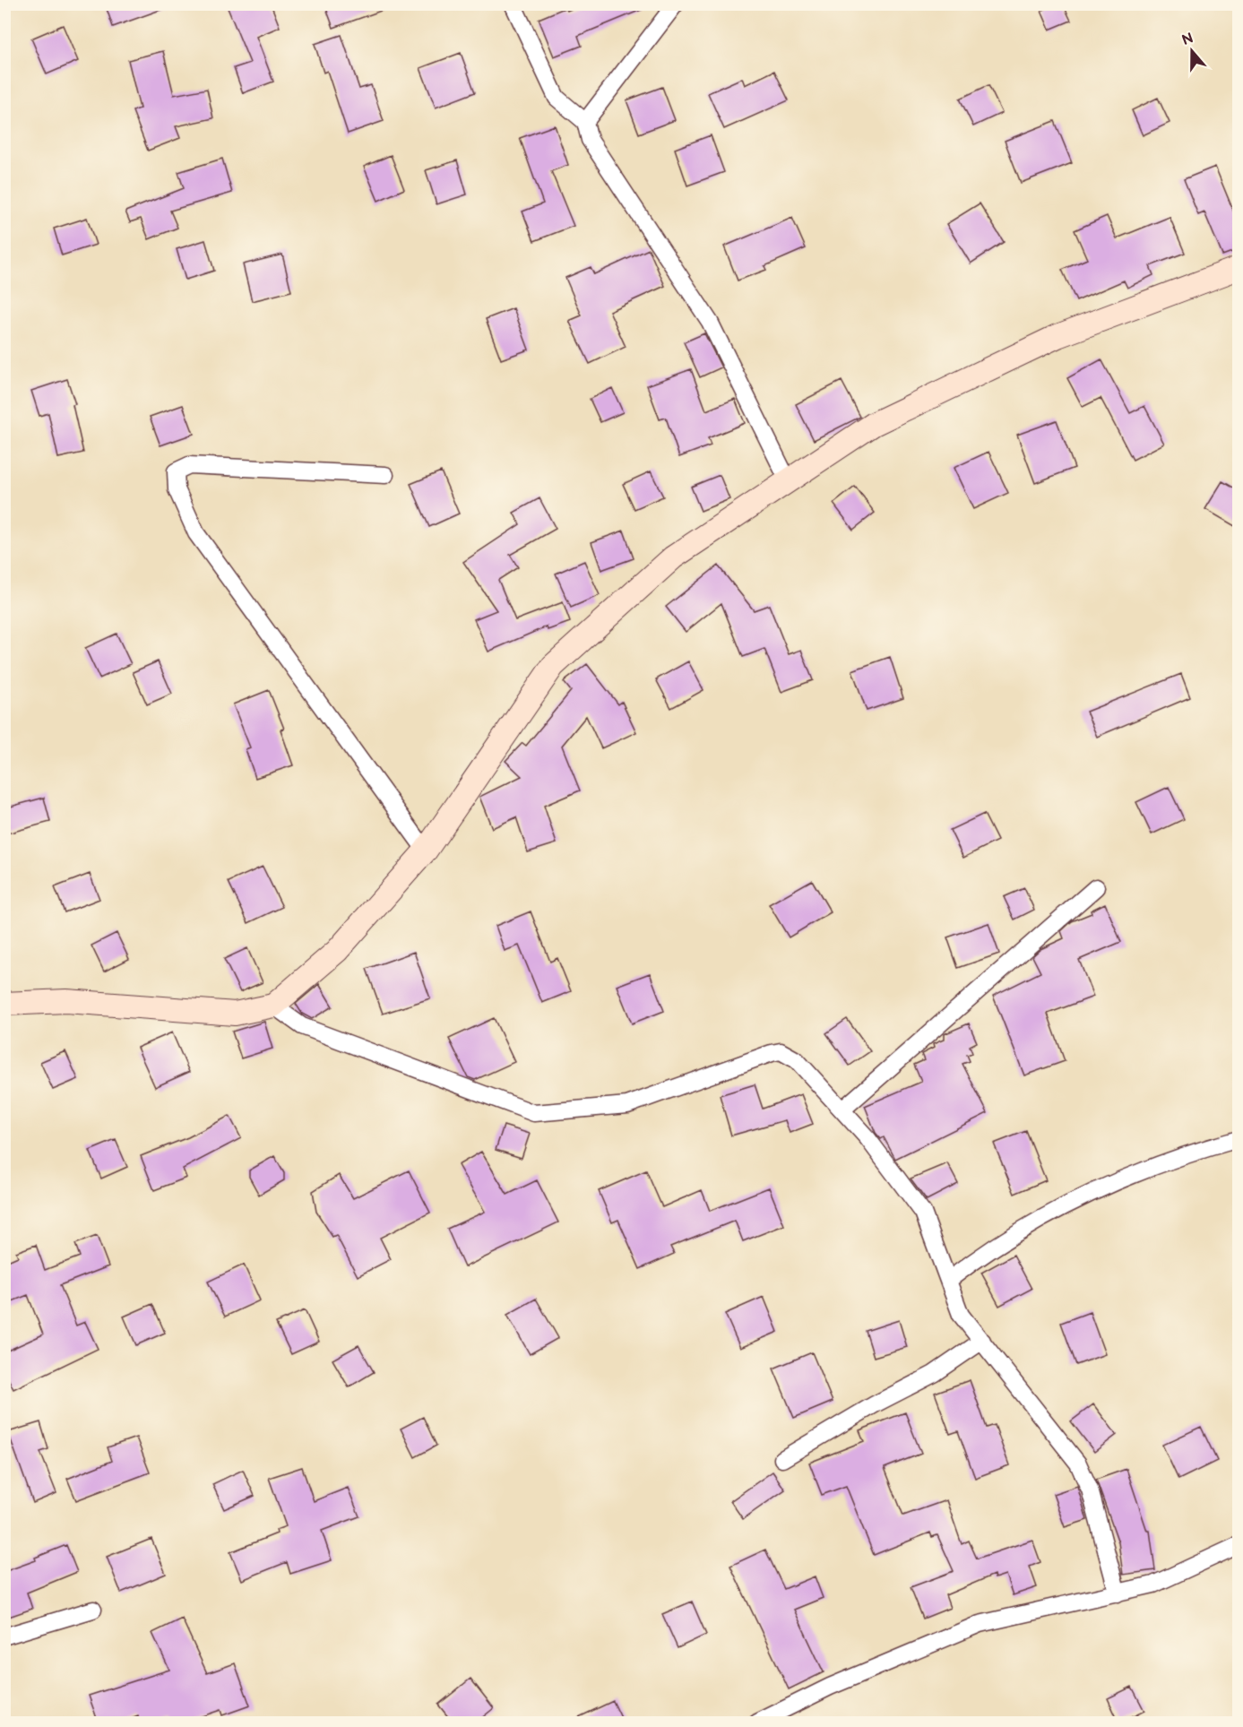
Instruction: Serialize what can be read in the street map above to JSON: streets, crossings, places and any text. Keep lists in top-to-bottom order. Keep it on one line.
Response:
{"north":"top"}
